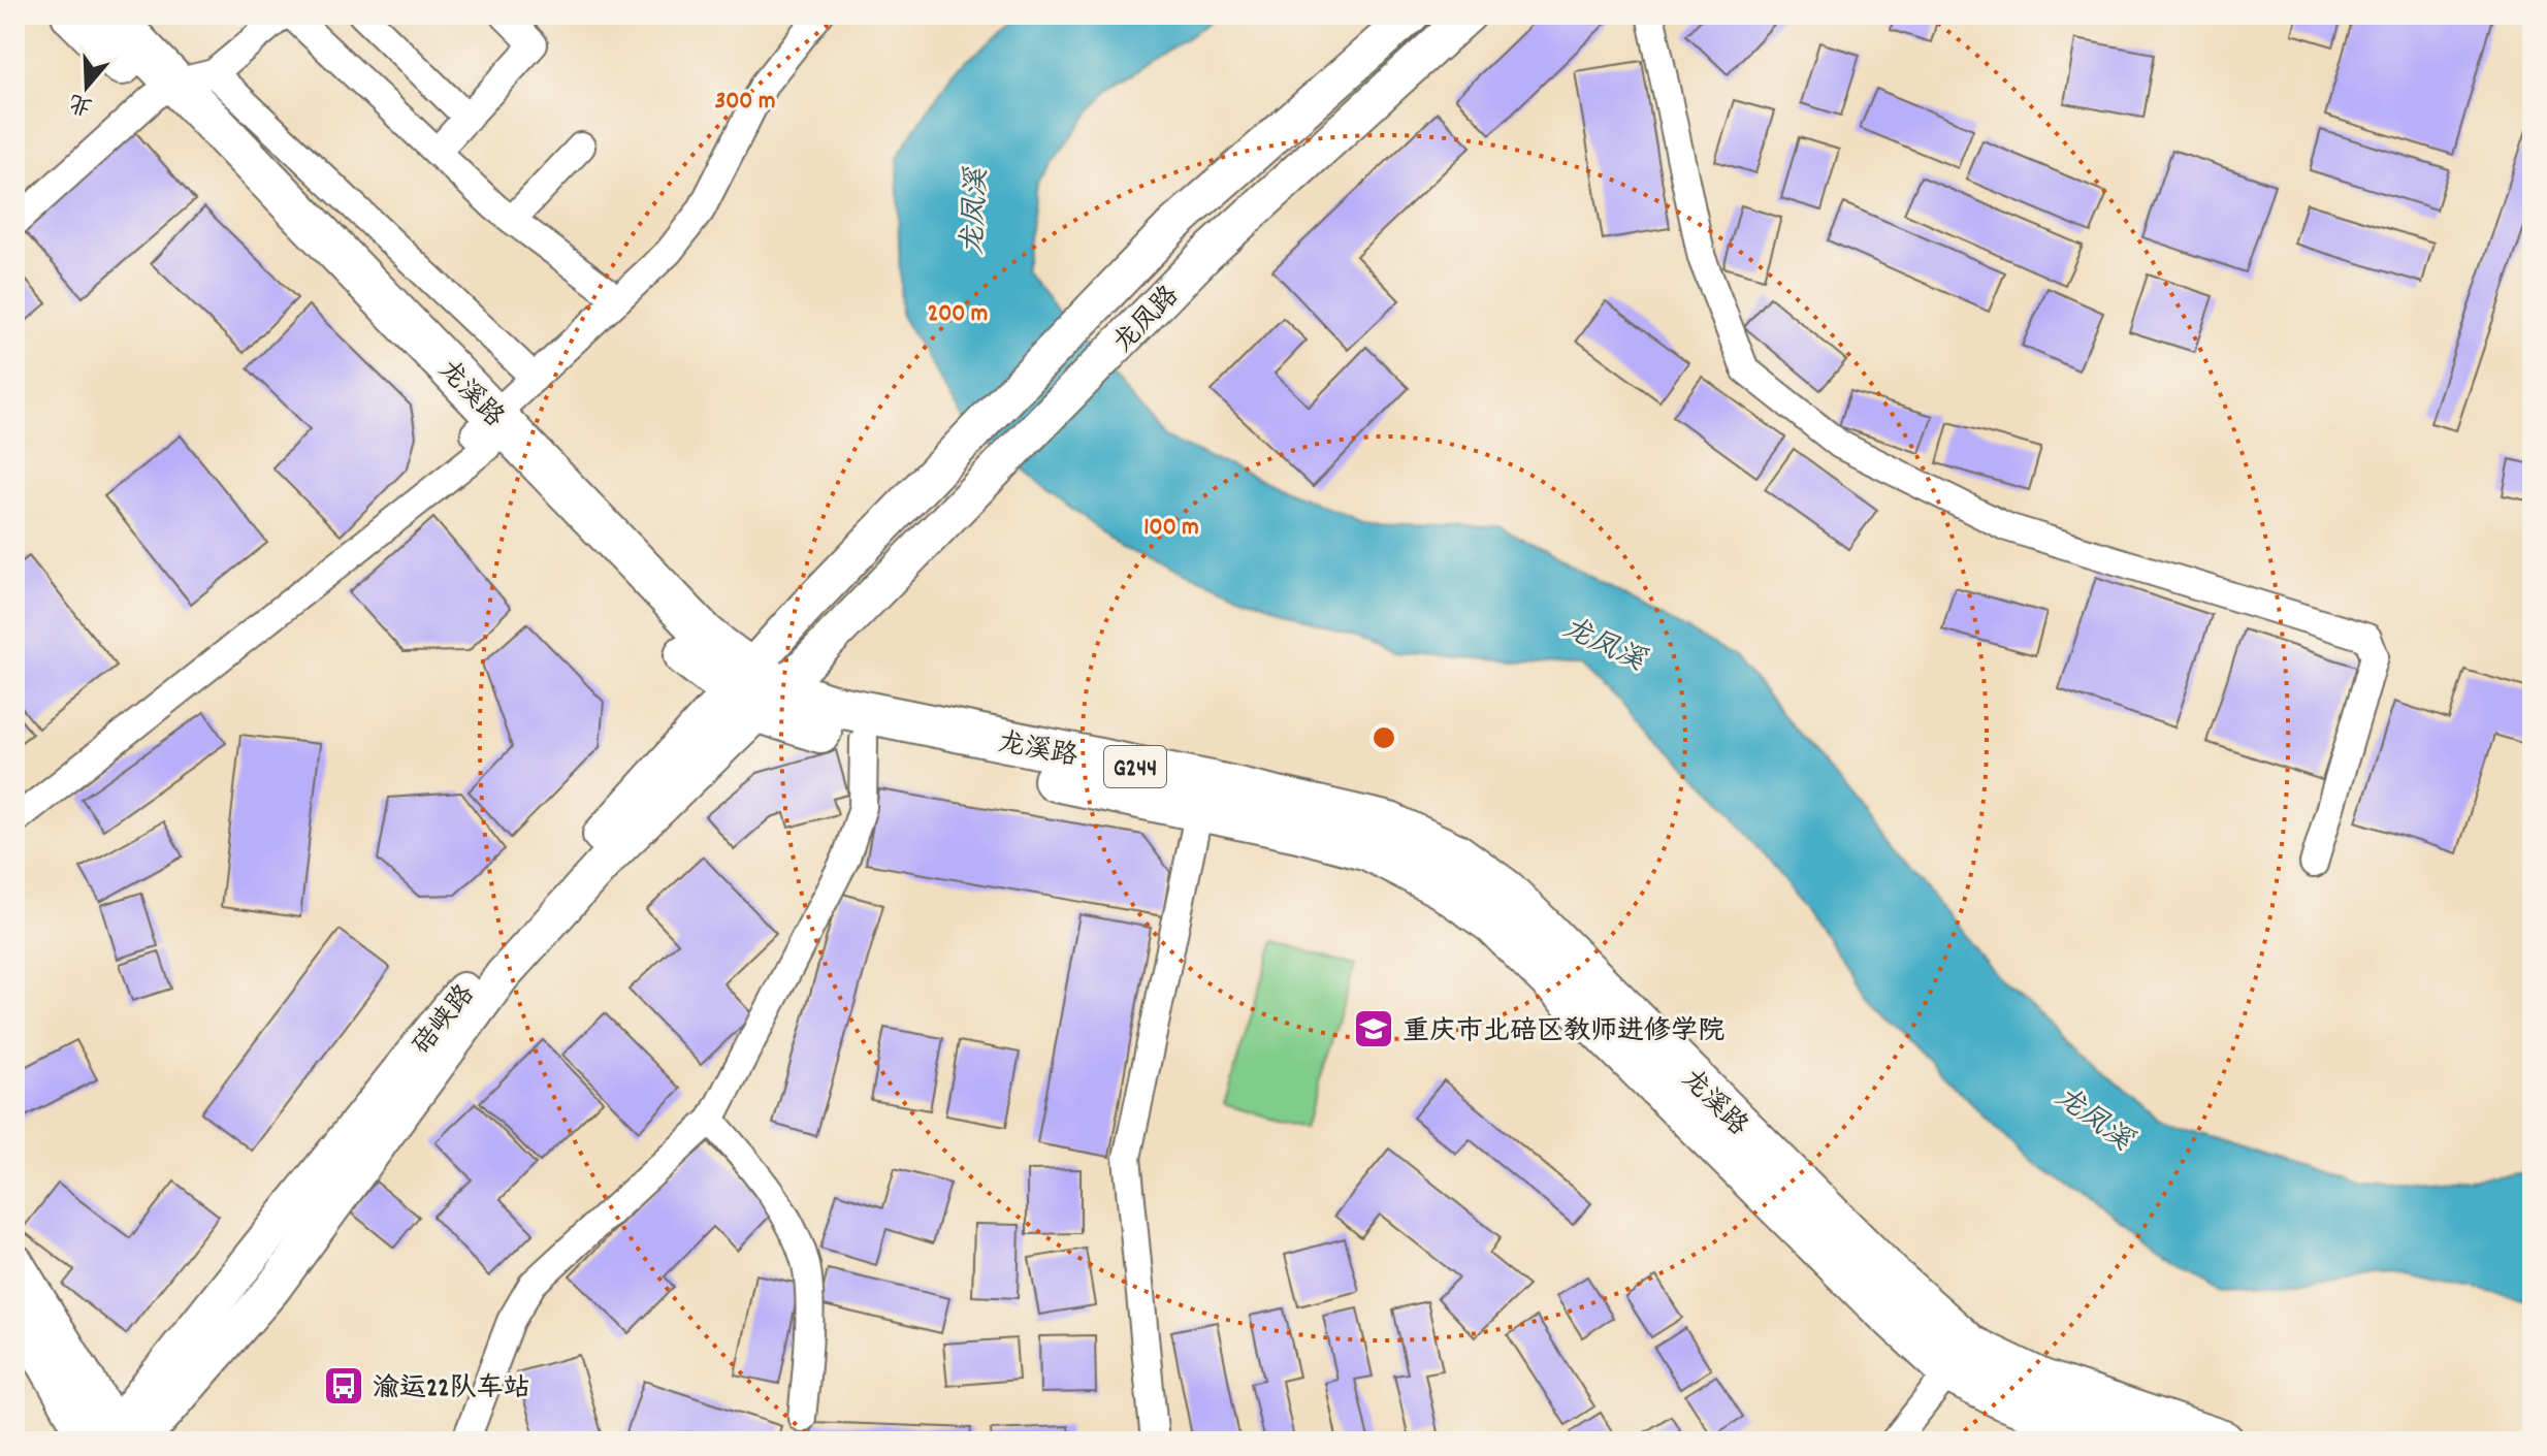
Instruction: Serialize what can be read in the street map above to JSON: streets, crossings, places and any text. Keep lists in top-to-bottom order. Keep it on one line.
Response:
{"streets":{"highway":["龙溪路","G244"],"main road":["龙凤路","碚峡路"]},"crossings":[["龙凤路","碚峡路"],["龙溪路","碚峡路"]],"water":["龙凤溪"],"places":{"school or university":["重庆市北碚区教师进修学院"],"bus stop":["渝运22队车站"]},"north":"bottom","rings":["300 m","200 m","100 m"]}
